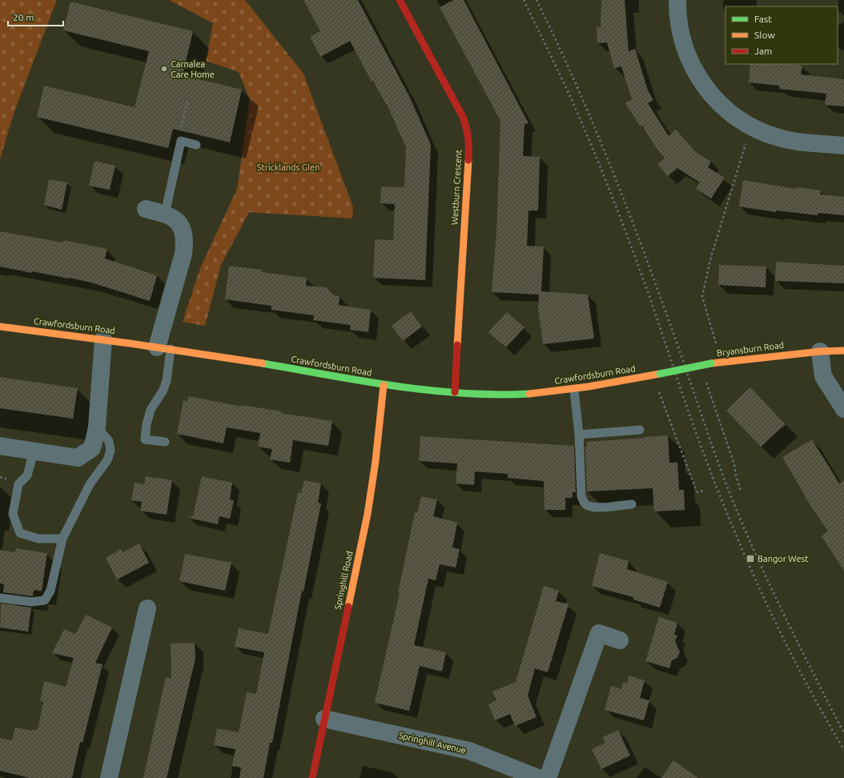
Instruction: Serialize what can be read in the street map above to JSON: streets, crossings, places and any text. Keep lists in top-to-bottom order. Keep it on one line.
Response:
{"streets":{"main road":["Westburn Crescent","Crawfordsburn Road","Bryansburn Road","Springhill Road"],"street":["Springhill Avenue"]},"crossings":[["Westburn Crescent","Crawfordsburn Road"],["Crawfordsburn Road","Bryansburn Road"],["Crawfordsburn Road","Springhill Road"],["Springhill Road","Springhill Avenue"]],"parks":["Stricklands Glen"],"places":{"other":["Carnalea Care Home"],"transit":["Bangor West"]},"legend":["Fast","Slow","Jam"],"scale_bar":"20 m"}
